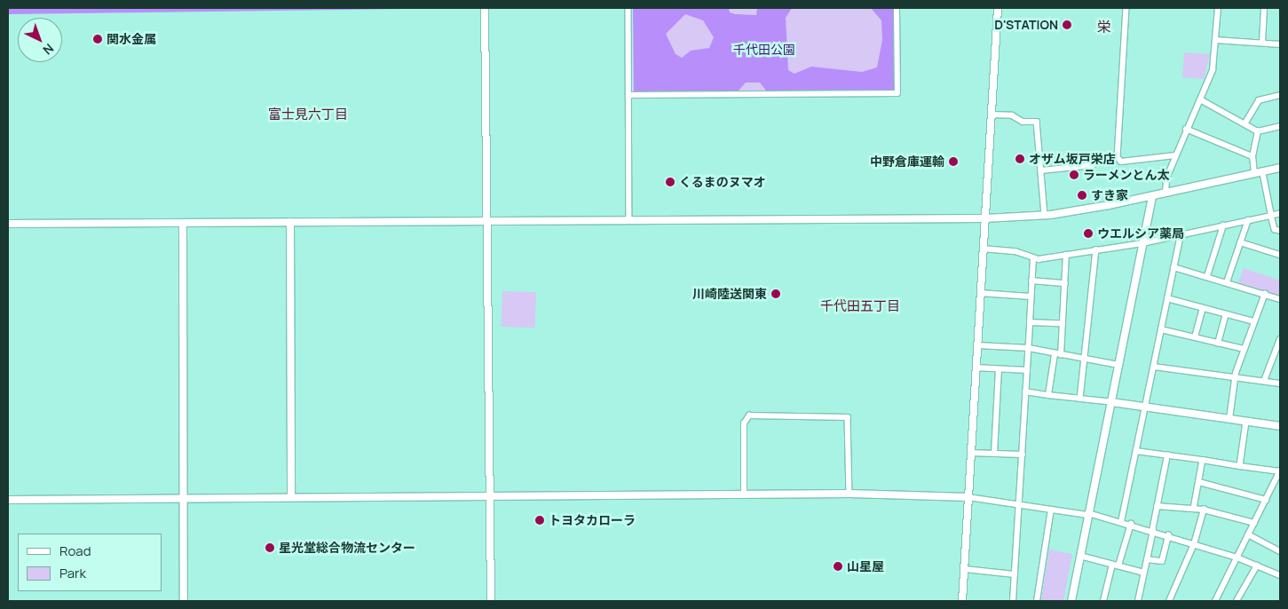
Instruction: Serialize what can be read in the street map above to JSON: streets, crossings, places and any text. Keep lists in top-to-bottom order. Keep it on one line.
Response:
{"districts":["栄","富士見六丁目","千代田五丁目"],"parks":["千代田公園"],"places":["D'STATION","関水金属","オザム坂戸栄店","中野倉庫運輸","ラーメンとん太","くるまのヌマオ","すき家","ウエルシア薬局","川崎陸送関東","トヨタカローラ","星光堂総合物流センター","山星屋"],"legend":["Road","Park"],"north":"bottom right"}
